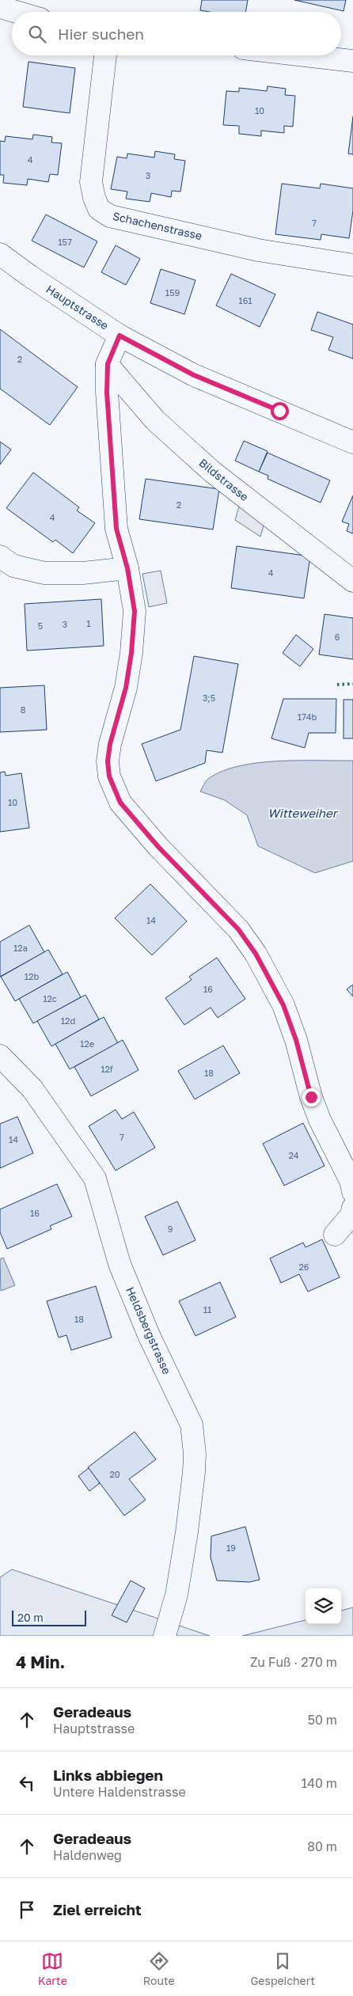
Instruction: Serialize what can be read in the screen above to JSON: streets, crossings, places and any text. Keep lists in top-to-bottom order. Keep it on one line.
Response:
{"streets":{"street":["Schachenstrasse","Hauptstrasse","Bildstrasse","Heldsbergstrasse"]},"water":["Witteweiher"],"house_numbers":["10","4","3","7","157","159","161","2","2","4","4","1","3","5","6","3;5","8","174b","10","14","12a","12b","16","12c","12d","12e","12f","18","7","14","24","16","9","26","11","18","20","19"],"scale_bar":"20 m","page":{"search":"Hier suchen","scale":"20 m","heading":["4 Min.","Zu Fuß · 270 m"],"list":[["Geradeaus","Hauptstrasse","50 m"],["Links abbiegen","Untere Haldenstrasse","140 m"],["Geradeaus","Haldenweg","80 m"],"Ziel erreicht"],"nav":["Karte","Route","Gespeichert"]}}
